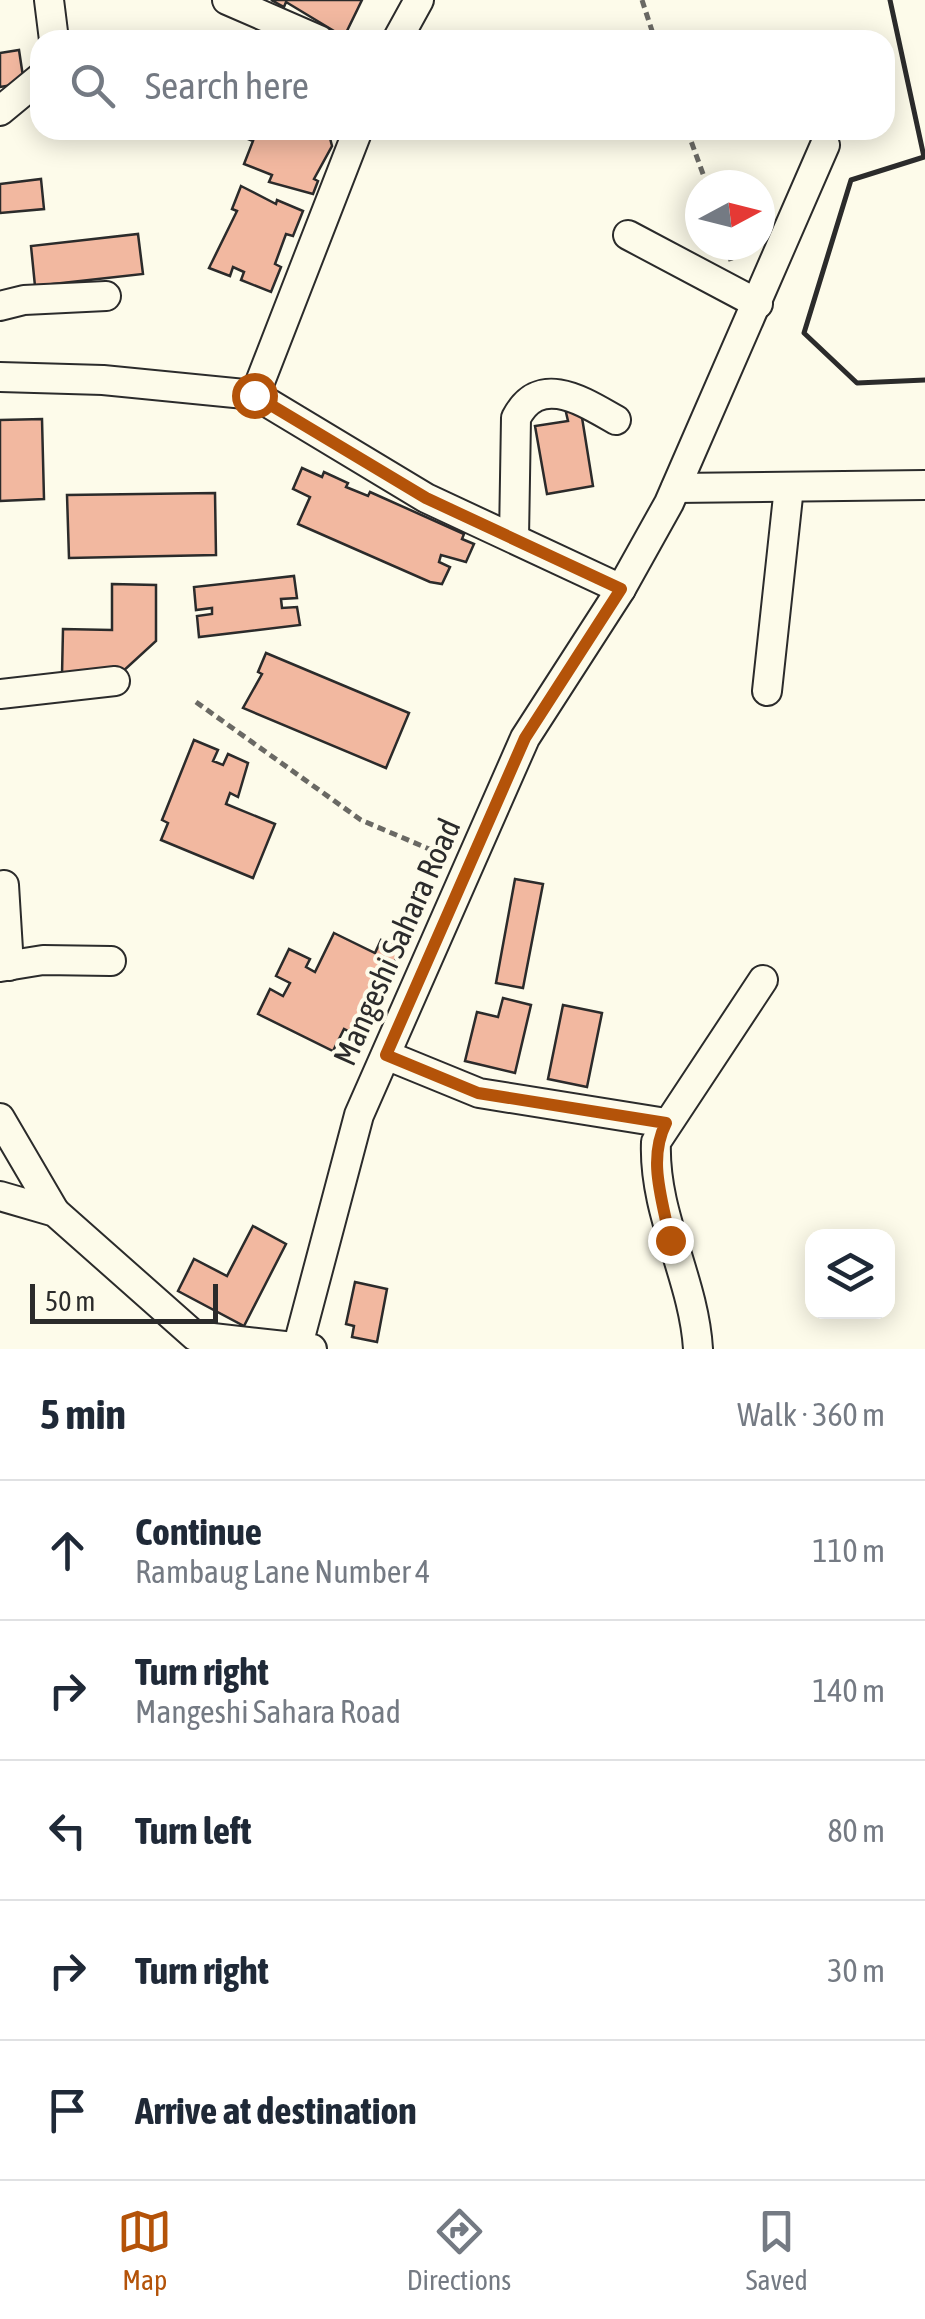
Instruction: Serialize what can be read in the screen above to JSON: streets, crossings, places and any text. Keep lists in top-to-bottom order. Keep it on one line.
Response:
{"streets":{"street":["Mangeshi Sahara Road"]},"scale_bar":"50 m","north":"right","page":{"search":"Search here","scale":"50 m","heading":["5 min","Walk · 360 m"],"list":[["Continue","Rambaug Lane Number 4","110 m"],["Turn right","Mangeshi Sahara Road","140 m"],["Turn left","80 m"],["Turn right","30 m"],"Arrive at destination"],"nav":["Map","Directions","Saved"]}}
